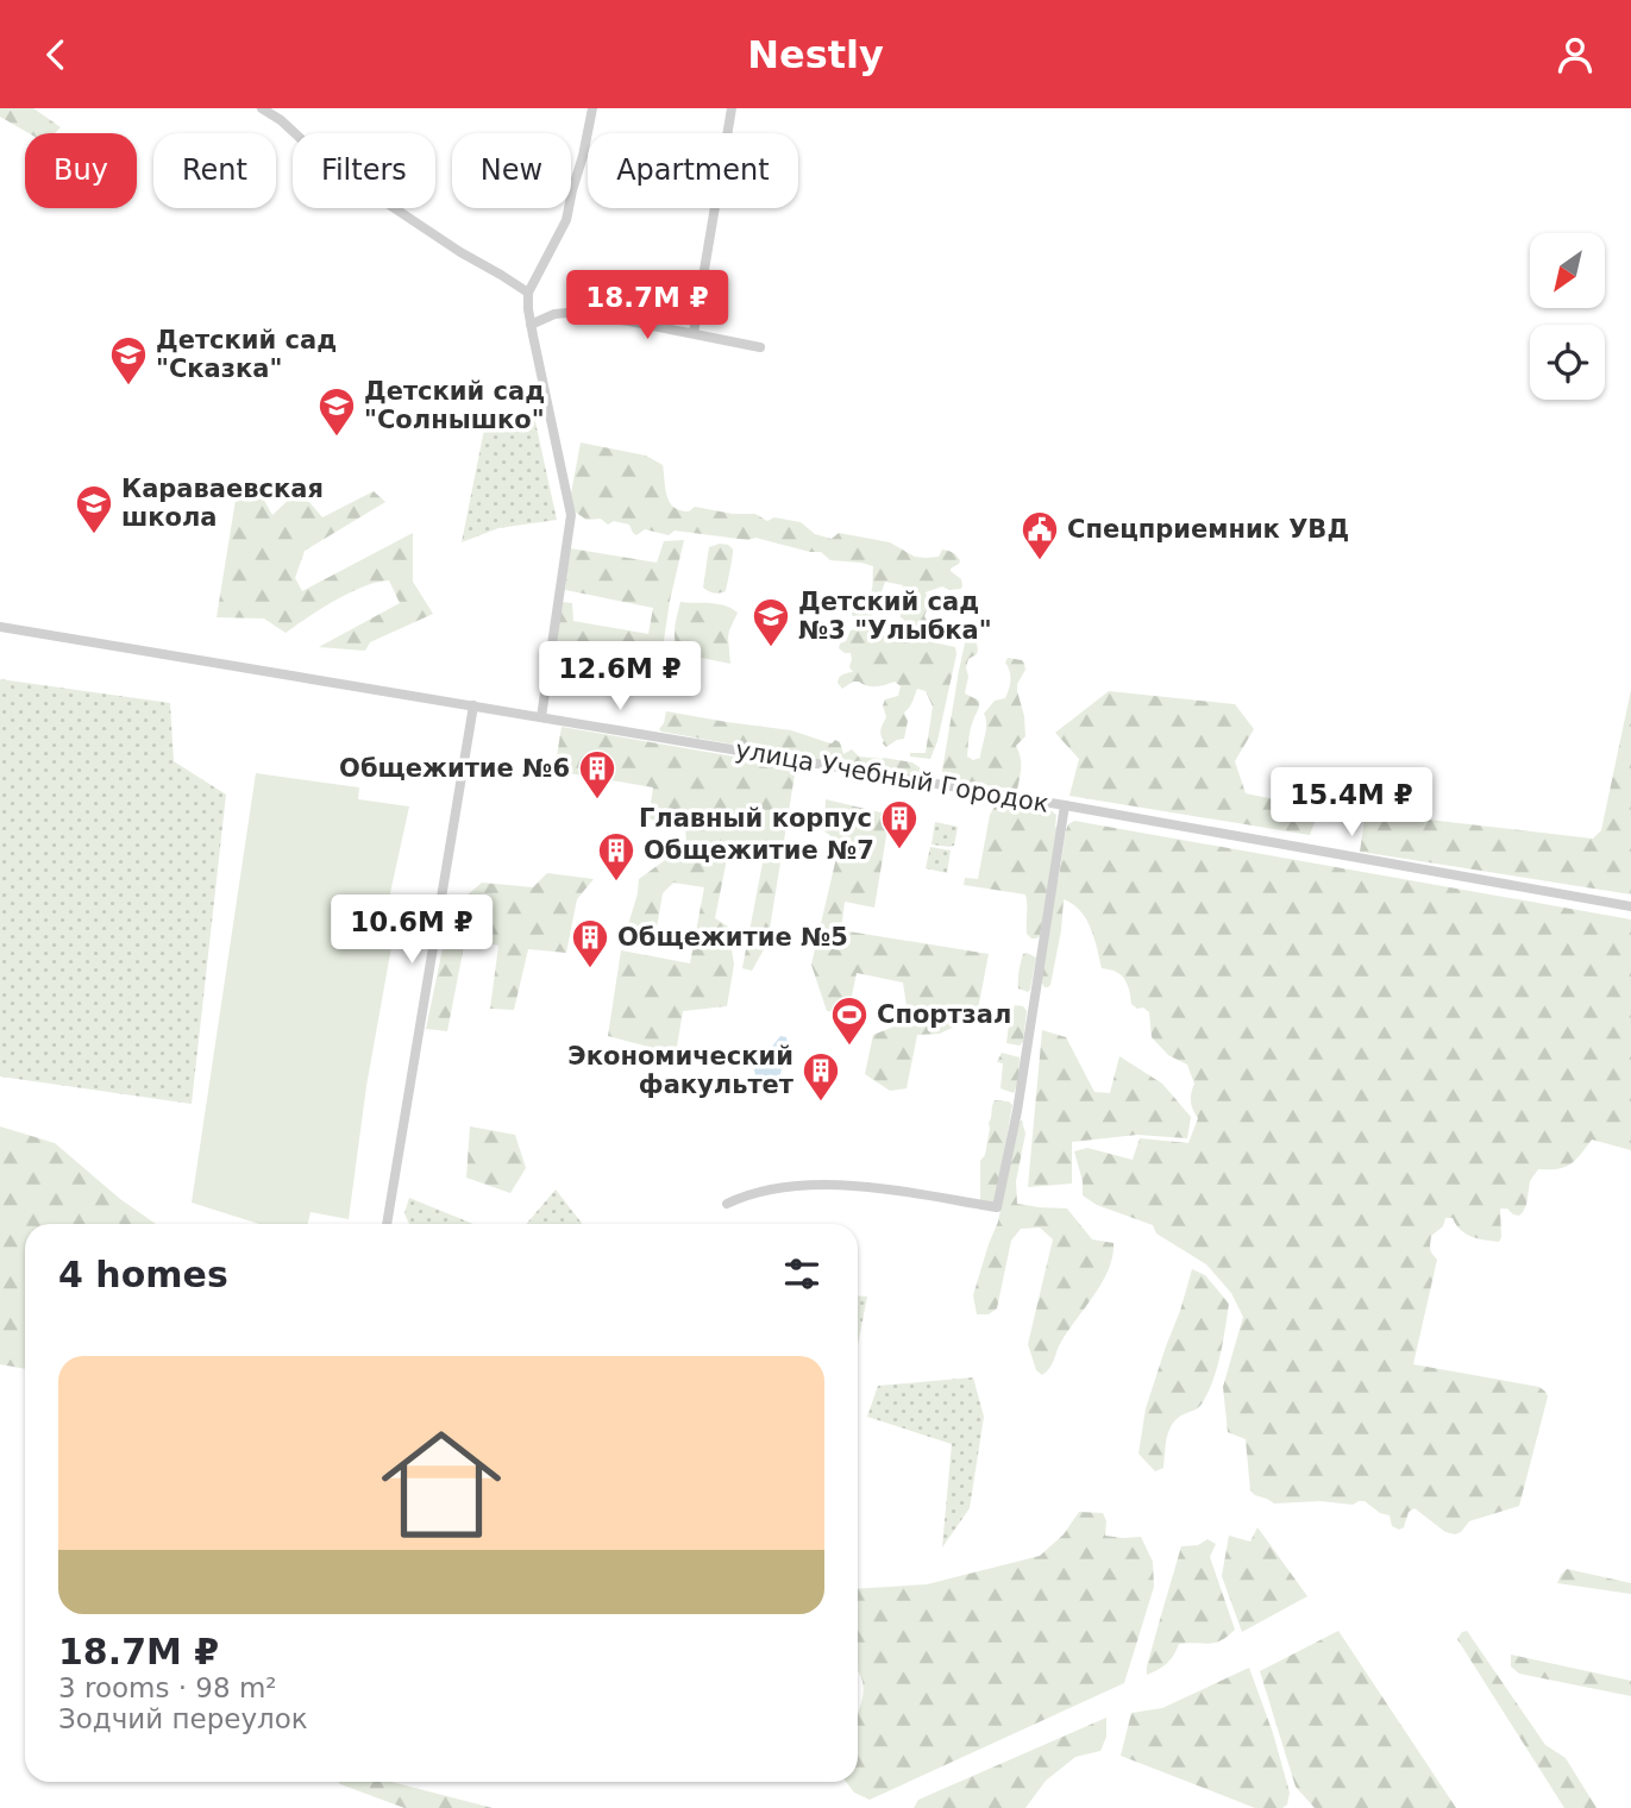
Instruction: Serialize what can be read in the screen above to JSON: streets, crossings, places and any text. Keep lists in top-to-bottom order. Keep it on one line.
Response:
{"streets":{"street":["улица Учебный Городок"]},"places":{"school or university":["Детский сад \"Сказка\"","Детский сад \"Солнышко\"","Караваевская школа","Детский сад №3 \"Улыбка\""],"public building":["Спецприемник УВД"],"building":["Общежитие №6","Главный корпус","Общежитие №7","Общежитие №5","Экономический факультет"],"sports":["Спортзал"]},"north":"bottom left","page":{"header":"Nestly","chip":["Buy","Rent","Filters","New","Apartment"],"price":["18.7M ₽","12.6M ₽","15.4M ₽","10.6M ₽"],"heading":"4 homes","list":[{"name":"18.7M ₽","note":"3 rooms · 98 m² · Зодчий переулок"}]}}
